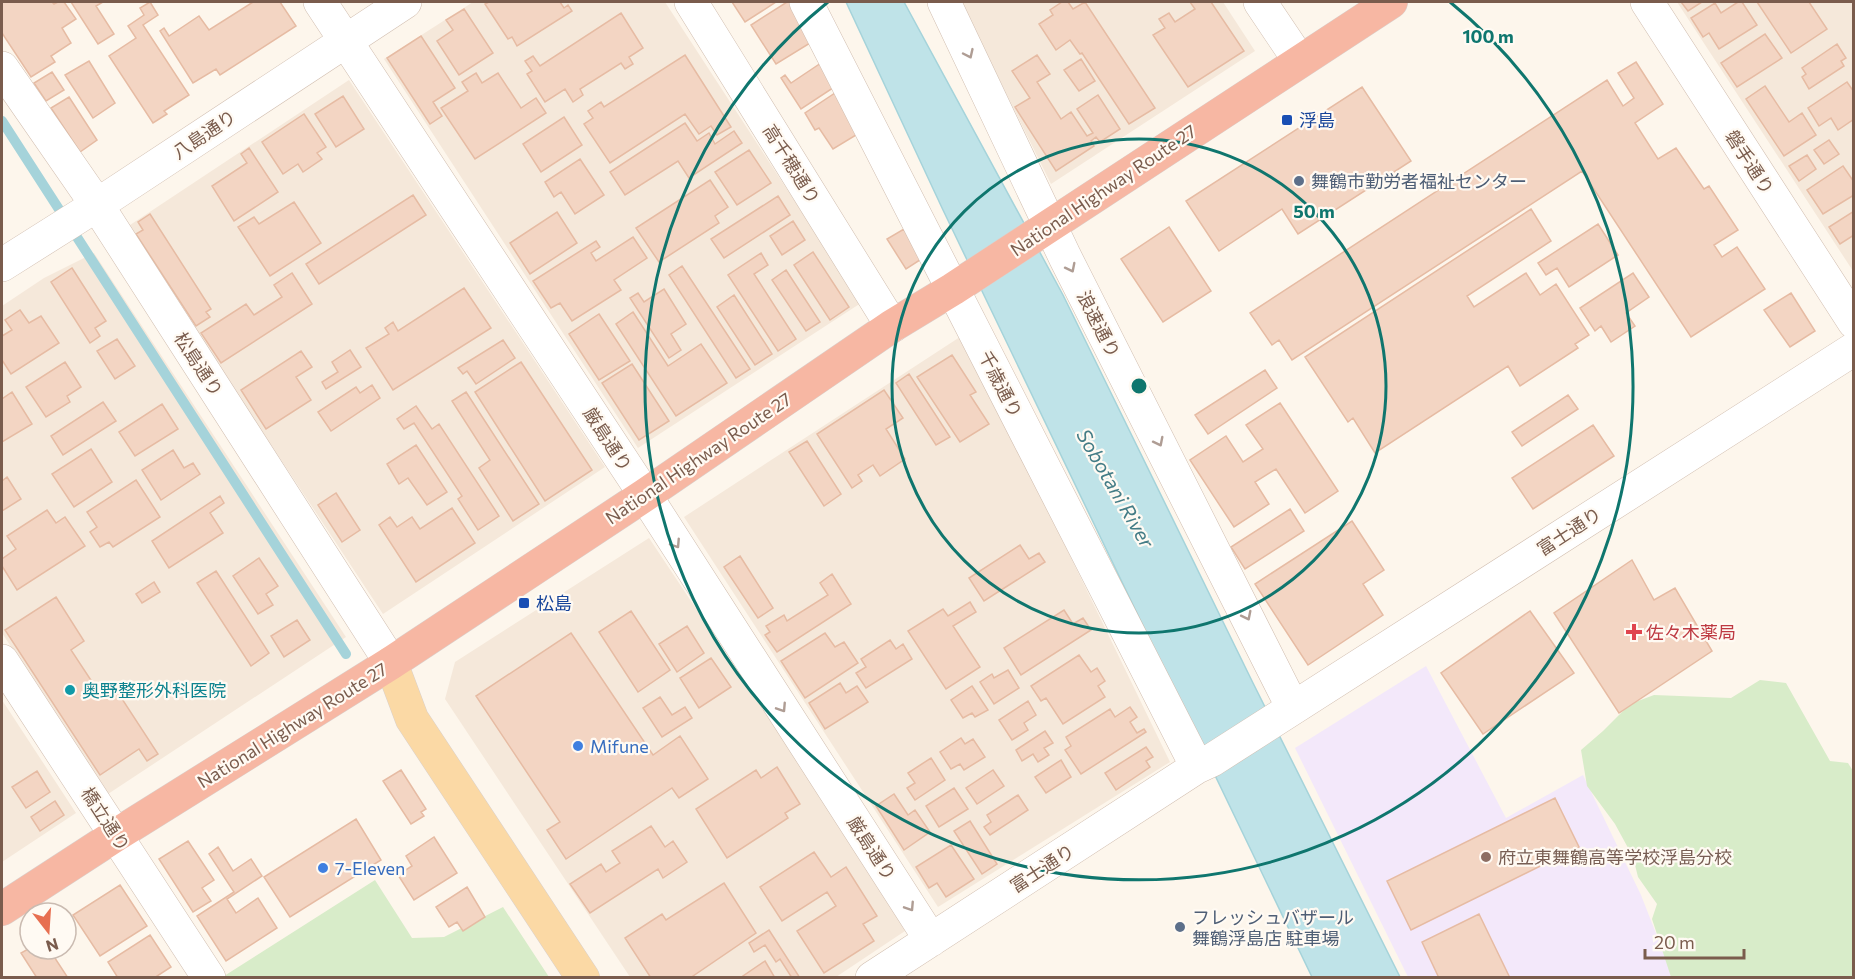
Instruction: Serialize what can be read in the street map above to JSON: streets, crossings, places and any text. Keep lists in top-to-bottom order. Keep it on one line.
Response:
{"streets":{"highway":["National Highway Route 27"],"street":["八島通り","磐手通り","高千穂通り","浪速通り","松島通り","千歳通り","厳島通り","富士通り","橋立通り"]},"crossings":[["八島通り","松島通り"],["八島通り","厳島通り"],["高千穂通り","National Highway Route 27"],["National Highway Route 27","浪速通り"],["National Highway Route 27","松島通り"],["National Highway Route 27","千歳通り"],["National Highway Route 27","厳島通り"],["National Highway Route 27","橋立通り"],["浪速通り","富士通り"],["千歳通り","富士通り"],["厳島通り","富士通り"]],"one_way":["浪速通り","厳島通り"],"water":["Sobotani River"],"places":{"transit":["浮島","松島"],"other":["舞鶴市勤労者福祉センター","奥野整形外科医院","Mifune","府立東舞鶴高等学校浮島分校","7-Eleven","フレッシュバザール 舞鶴浮島店 駐車場"],"health":["佐々木薬局"]},"scale_bar":"20 m","north":"bottom","rings":["100 m","50 m"]}
